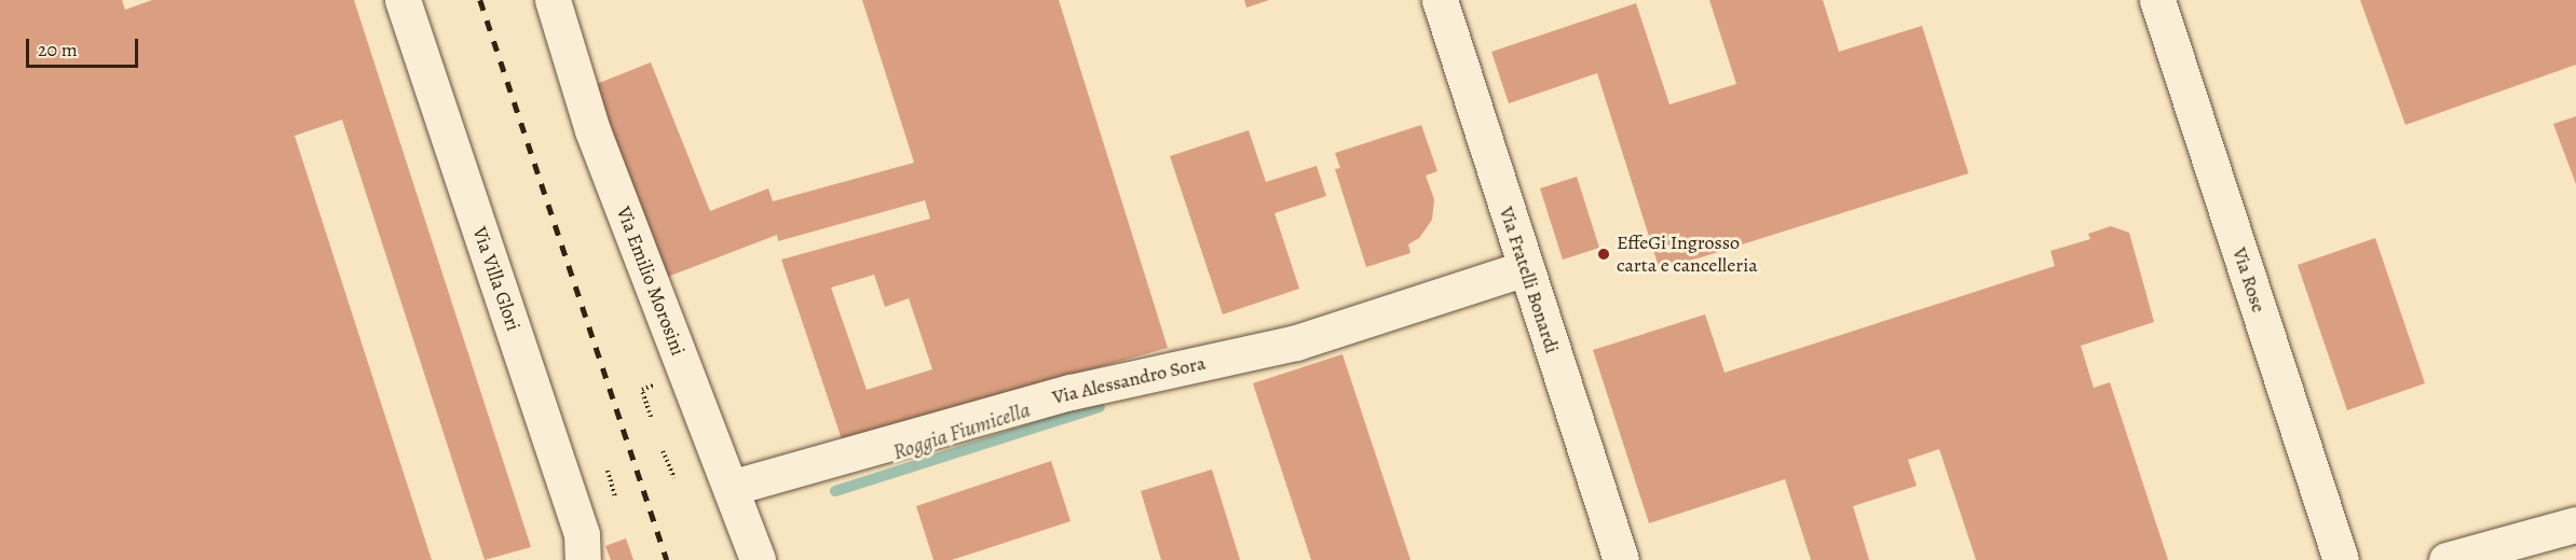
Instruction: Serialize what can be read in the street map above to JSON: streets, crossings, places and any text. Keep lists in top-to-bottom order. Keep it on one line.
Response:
{"streets":{"street":["Via Villa Glori","Via Fratelli Bonardi","Via Rose","Via Emilio Morosini","Via Alessandro Sora"]},"crossings":[["Via Fratelli Bonardi","Via Alessandro Sora"],["Via Emilio Morosini","Via Alessandro Sora"]],"water":["Roggia Fiumicella"],"places":["EffeGi Ingrosso carta e cancelleria"],"scale_bar":"20 m"}
